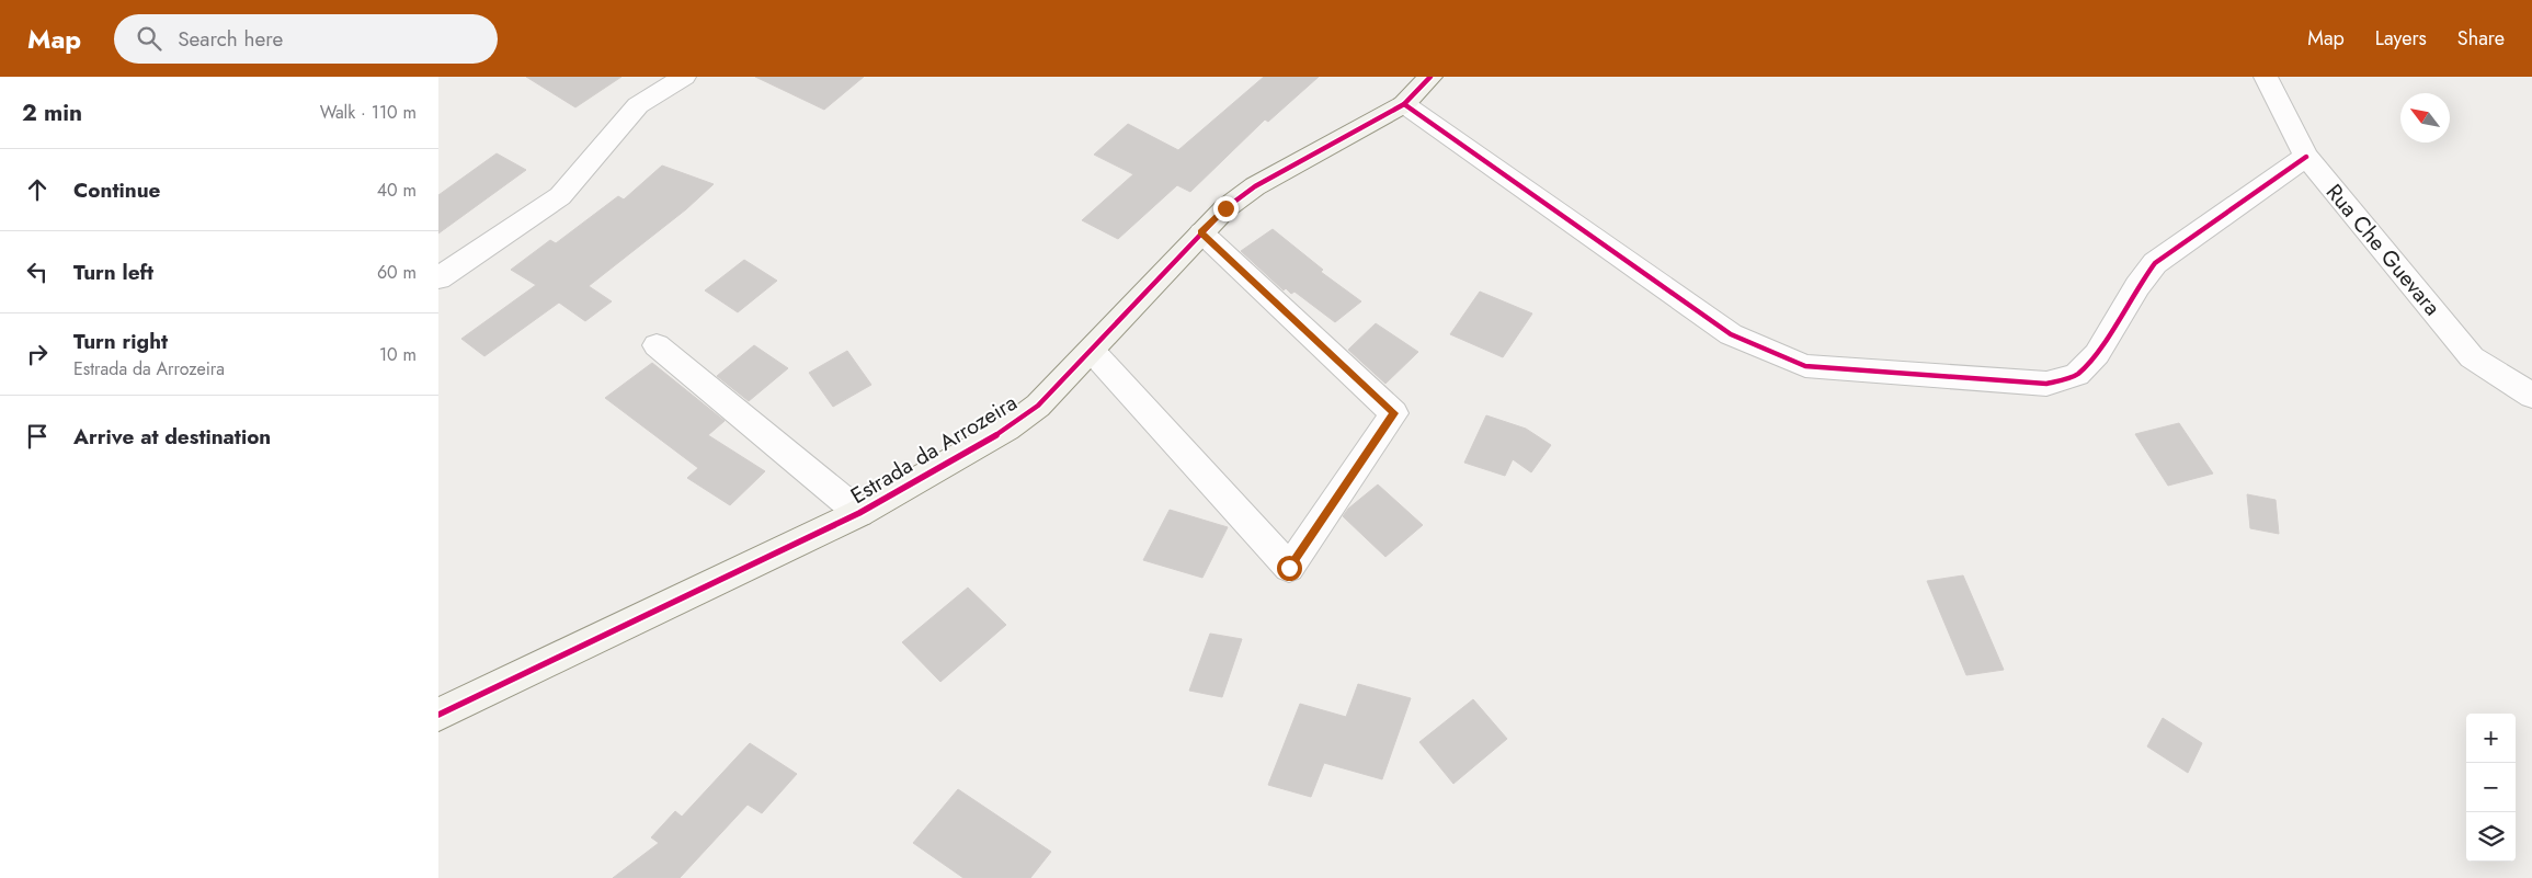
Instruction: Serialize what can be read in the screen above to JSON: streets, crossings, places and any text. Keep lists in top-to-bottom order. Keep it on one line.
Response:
{"streets":{"street":["Rua Che Guevara","Estrada da Arrozeira"]},"north":"top left","page":{"header":"Map","search":"Search here","nav":["Map","Layers","Share"],"heading":["2 min","Walk · 110 m"],"list":[["Continue","40 m"],["Turn left","60 m"],["Turn right","Estrada da Arrozeira","10 m"],"Arrive at destination"],"map_buttons":["+","−"]}}
